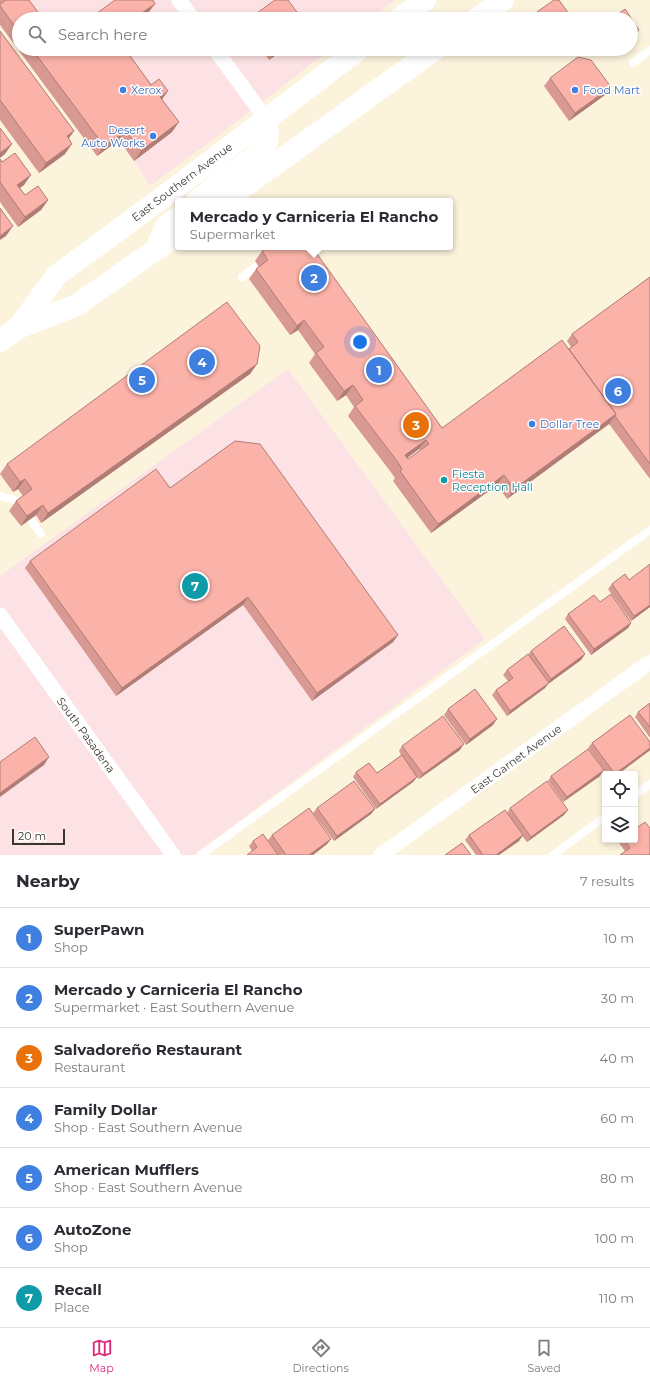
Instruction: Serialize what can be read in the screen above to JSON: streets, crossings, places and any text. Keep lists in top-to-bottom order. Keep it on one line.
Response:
{"streets":{"main road":["East Southern Avenue"],"street":["South Pasadena","East Garnet Avenue"]},"places":["Xerox","Food Mart","Desert Auto Works","Dollar Tree","Fiesta Reception Hall"],"scale_bar":"20 m","page":{"search":"Search here","popup":["Mercado y Carniceria El Rancho","Supermarket"],"pins":["2","4","1","5","6","3","7"],"scale":"20 m","heading":["Nearby","7 results"],"list":[{"mark":"1","name":"SuperPawn","note":"Shop","value":"10 m"},{"mark":"2","name":"Mercado y Carniceria El Rancho","note":"Supermarket · East Southern Avenue","value":"30 m"},{"mark":"3","name":"Salvadoreño Restaurant","note":"Restaurant","value":"40 m"},{"mark":"4","name":"Family Dollar","note":"Shop · East Southern Avenue","value":"60 m"},{"mark":"5","name":"American Mufflers","note":"Shop · East Southern Avenue","value":"80 m"},{"mark":"6","name":"AutoZone","note":"Shop","value":"100 m"},{"mark":"7","name":"Recall","note":"Place","value":"110 m"}],"nav":["Map","Directions","Saved"]}}
